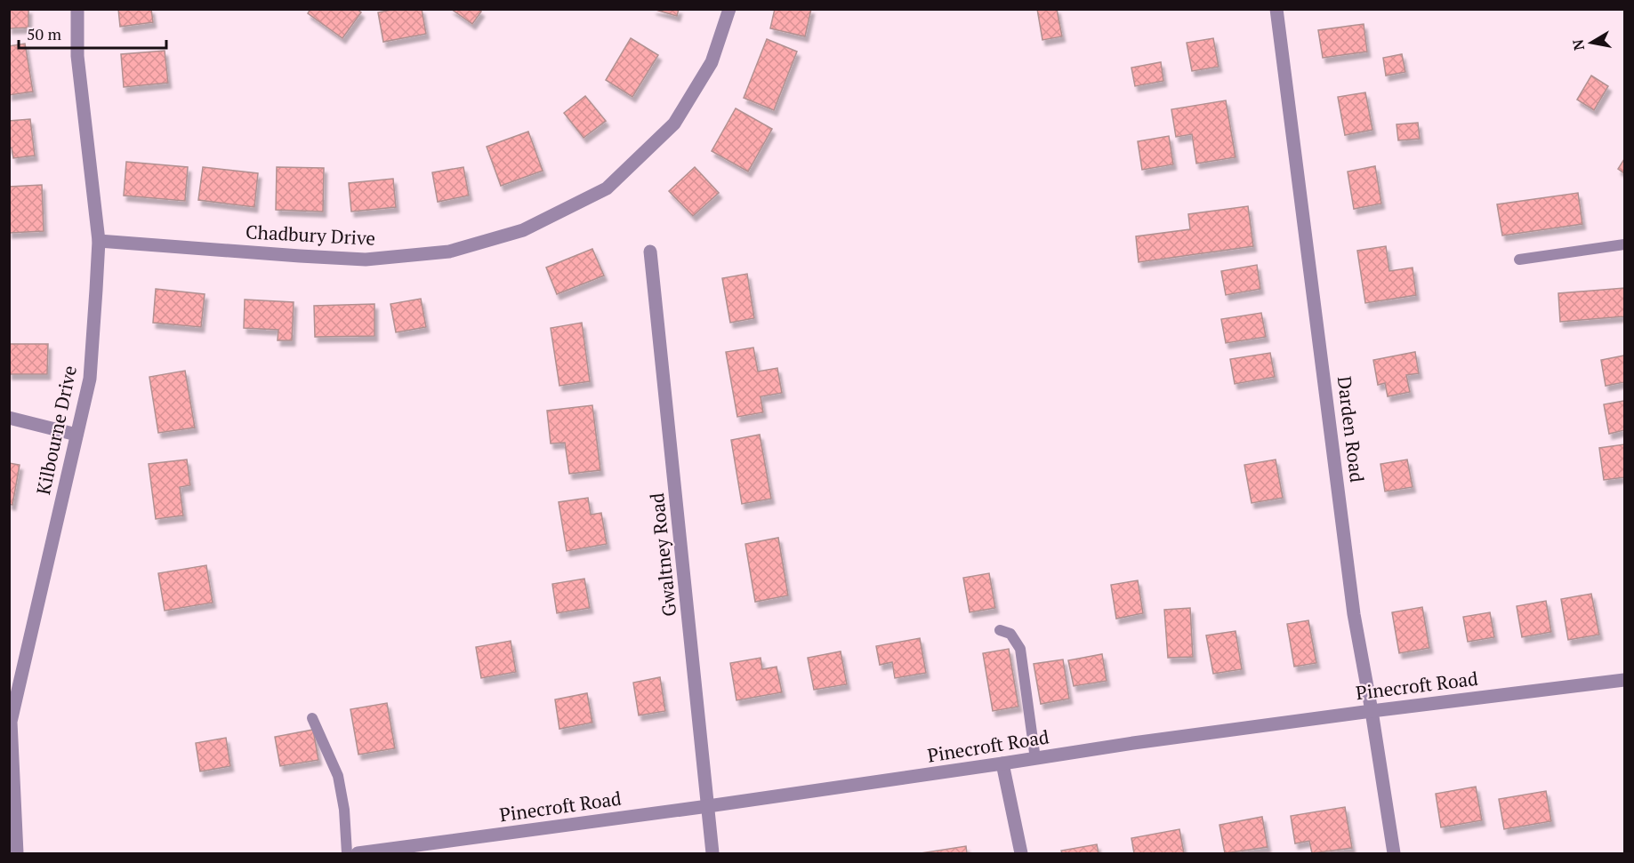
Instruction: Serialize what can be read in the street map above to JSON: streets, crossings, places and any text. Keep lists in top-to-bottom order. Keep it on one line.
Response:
{"streets":{"street":["Chadbury Drive","Darden Road","Kilbourne Drive","Gwaltney Road","Pinecroft Road"]},"crossings":[["Chadbury Drive","Kilbourne Drive"],["Darden Road","Pinecroft Road"],["Gwaltney Road","Pinecroft Road"]],"scale_bar":"50 m","north":"left"}
